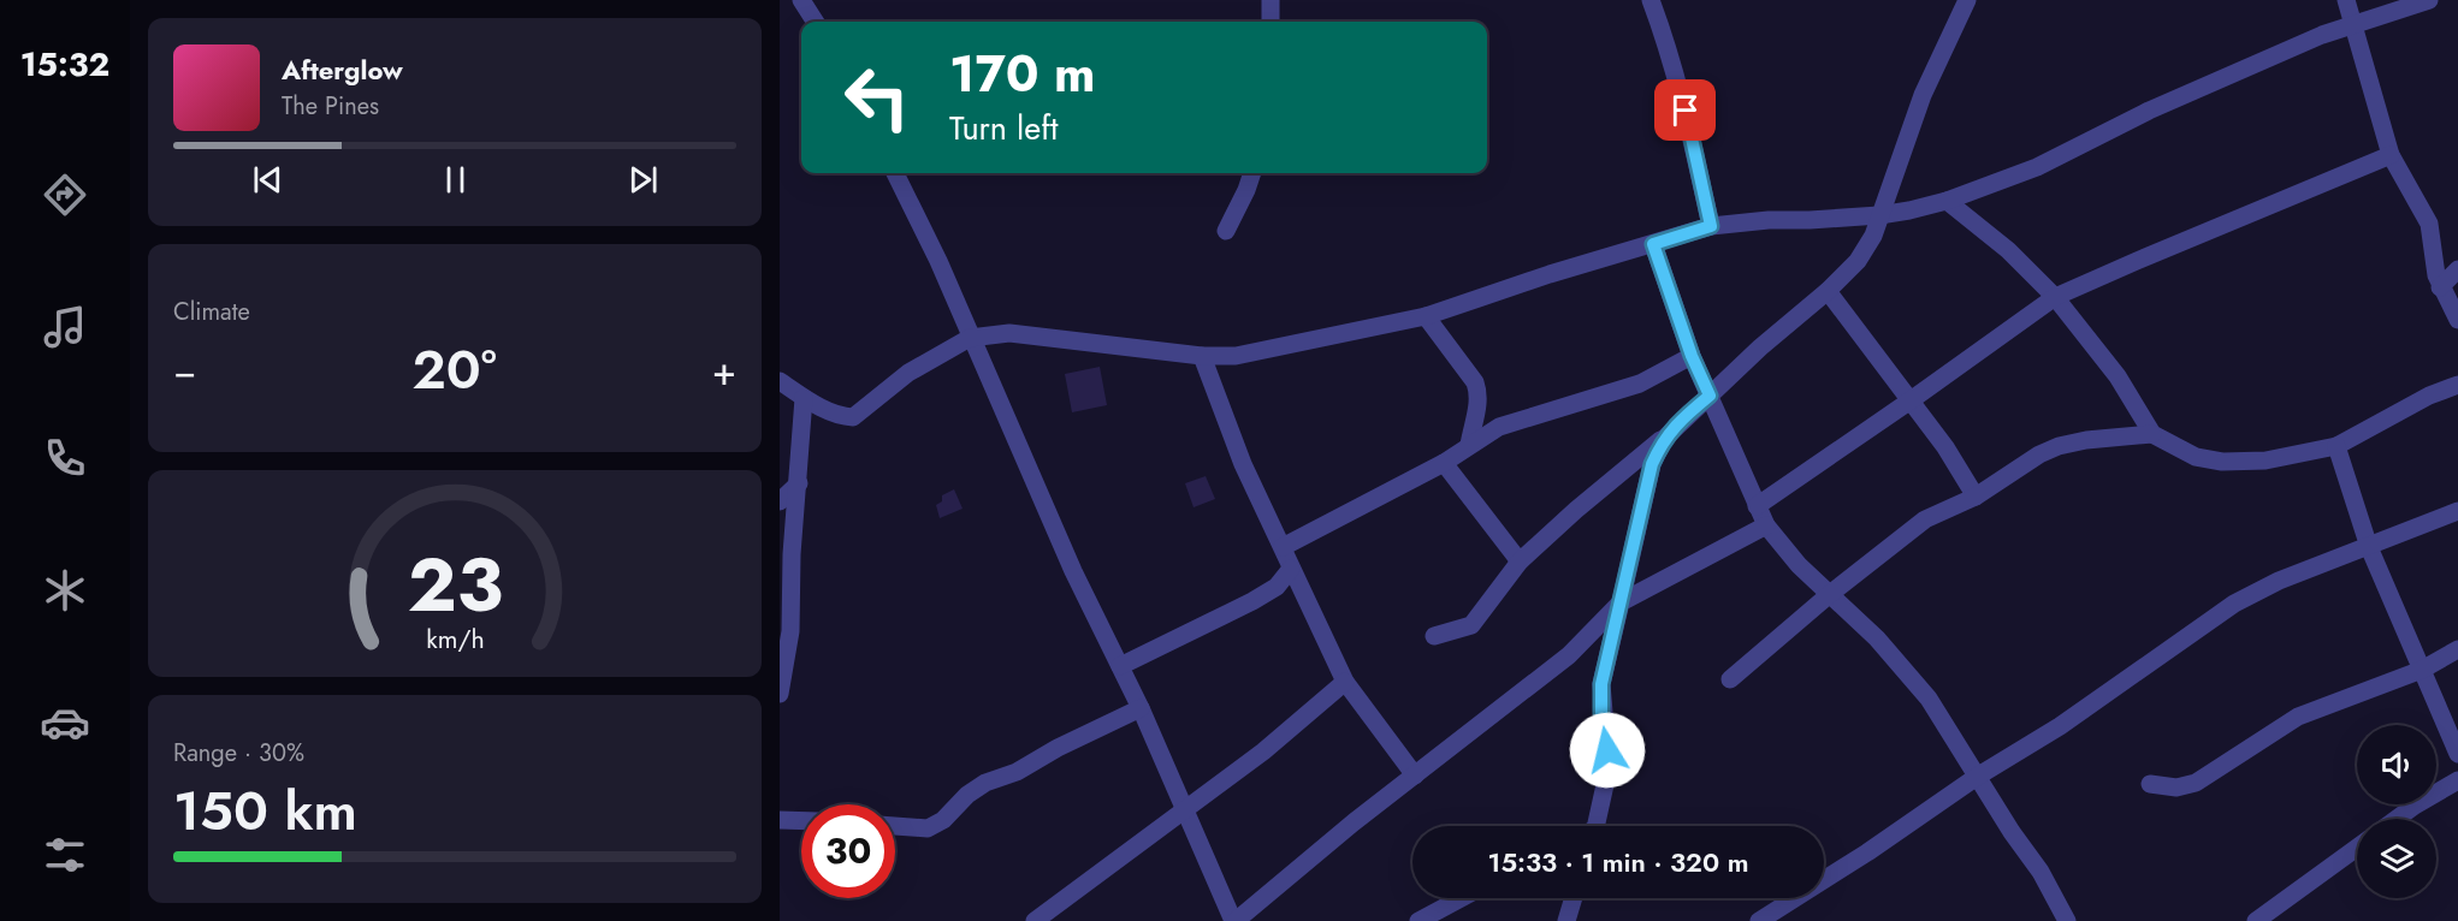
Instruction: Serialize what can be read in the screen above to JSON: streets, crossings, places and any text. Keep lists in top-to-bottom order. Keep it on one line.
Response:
{"page":{"tabs":"15:32","turn":["170 m","Turn left"],"song":["Afterglow","The Pines"],"tile":["Climate",["Range · 30%","150 km"]],"heat":["−","20°","+"],"limit":"30","trip":"15:33 · 1 min · 320 m","gauge":["23","km/h"]}}
